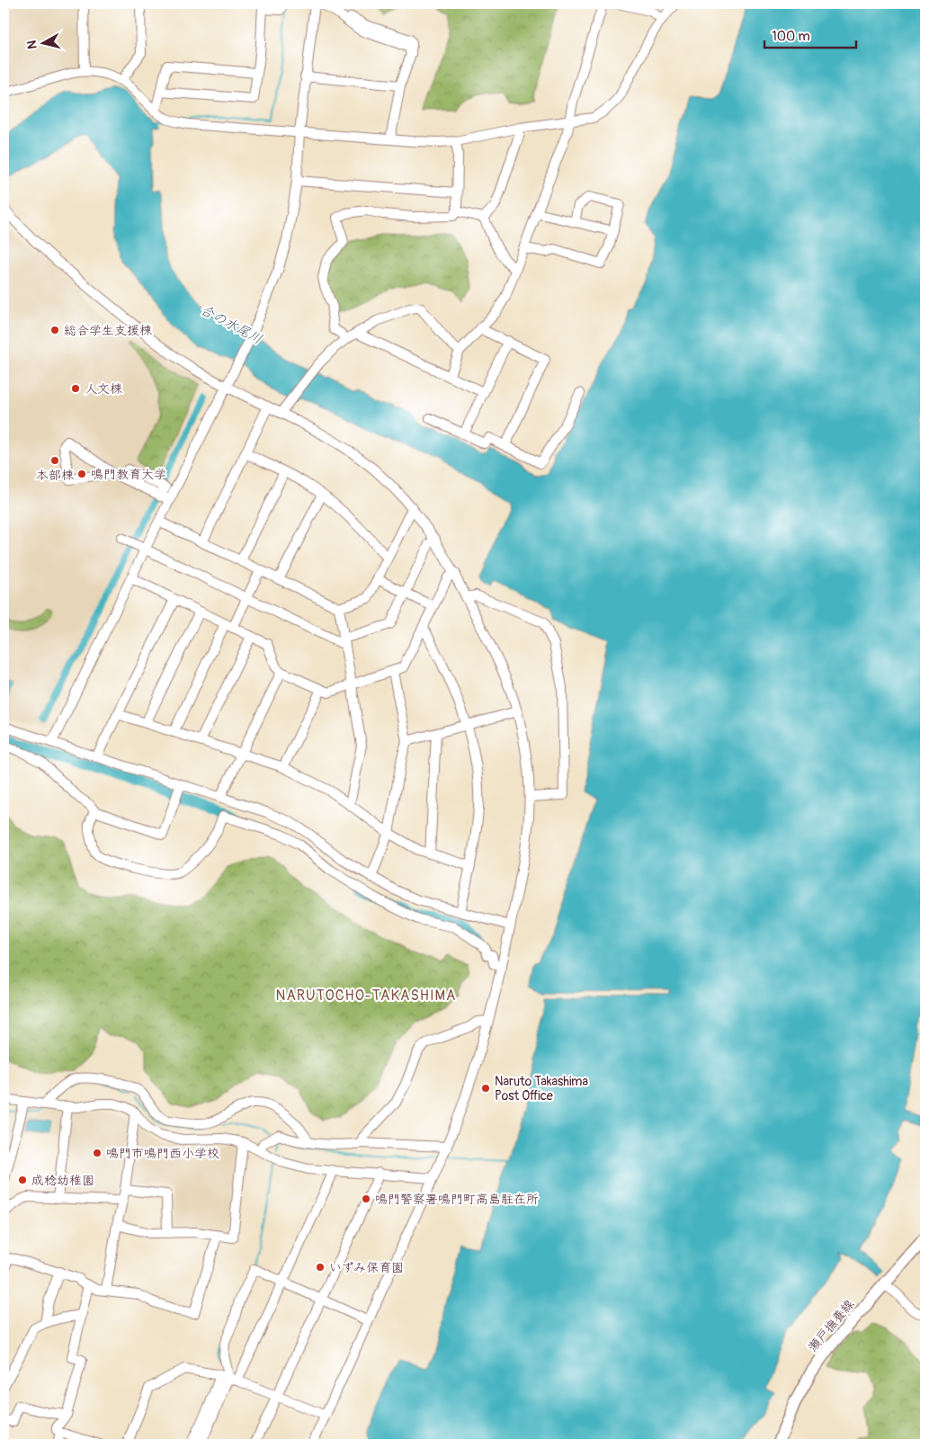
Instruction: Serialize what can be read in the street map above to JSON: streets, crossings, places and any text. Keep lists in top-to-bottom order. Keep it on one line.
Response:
{"streets":{"main road":["瀬戸撫養線"]},"districts":["NARUTOCHO-TAKASHIMA"],"water":["合の水尾川"],"places":["総合学生支援棟","人文棟","本部棟","鳴門教育大学","Naruto Takashima Post Office","鳴門市鳴門西小学校","成稔幼稚園","鳴門警察署鳴門町高島駐在所","いずみ保育園"],"scale_bar":"100 m","north":"left"}
